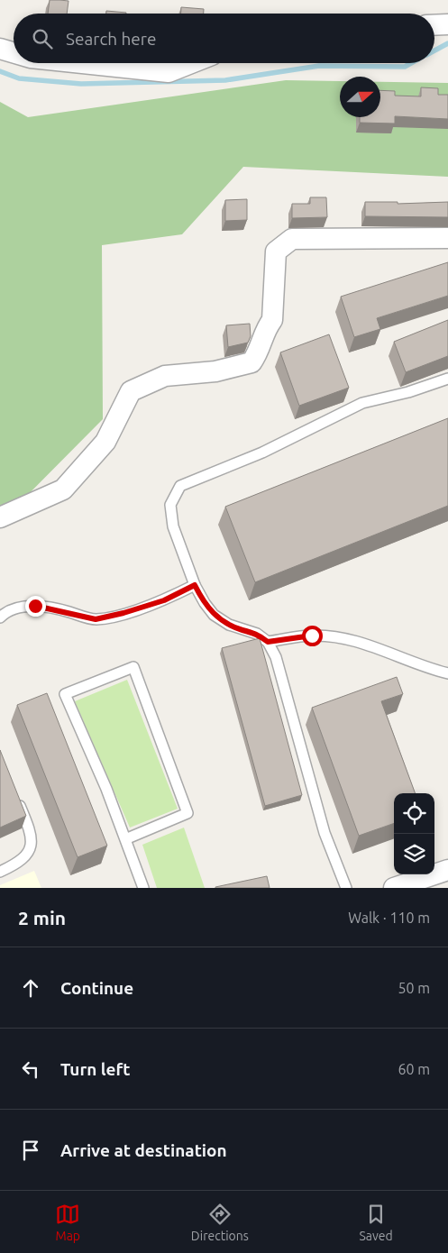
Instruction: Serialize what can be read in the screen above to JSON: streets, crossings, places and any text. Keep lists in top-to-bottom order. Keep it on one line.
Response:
{"north":"right","page":{"search":"Search here","heading":["2 min","Walk · 110 m"],"list":[["Continue","50 m"],["Turn left","60 m"],"Arrive at destination"],"nav":["Map","Directions","Saved"]}}
